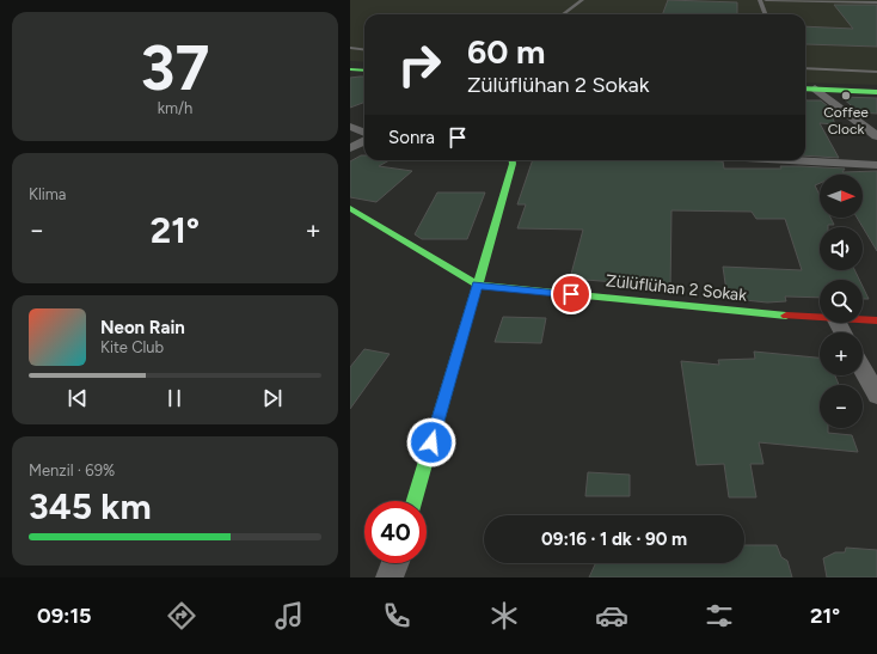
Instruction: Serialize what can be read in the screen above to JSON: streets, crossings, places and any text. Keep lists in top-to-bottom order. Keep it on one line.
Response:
{"streets":{"street":["Zülüflühan 2 Sokak"]},"places":["Coffee Clock"],"north":"right","page":{"tile":[["37","km/h"],"Klima",["Menzil · 69%","345 km"]],"turn":["60 m","Zülüflühan 2 Sokak"],"then":"Sonra","map_buttons":["+","−"],"heat":["−","21°","+"],"song":["Neon Rain","Kite Club"],"limit":"40","trip":"09:16 · 1 dk · 90 m","tabs":["09:15","21°"]}}
